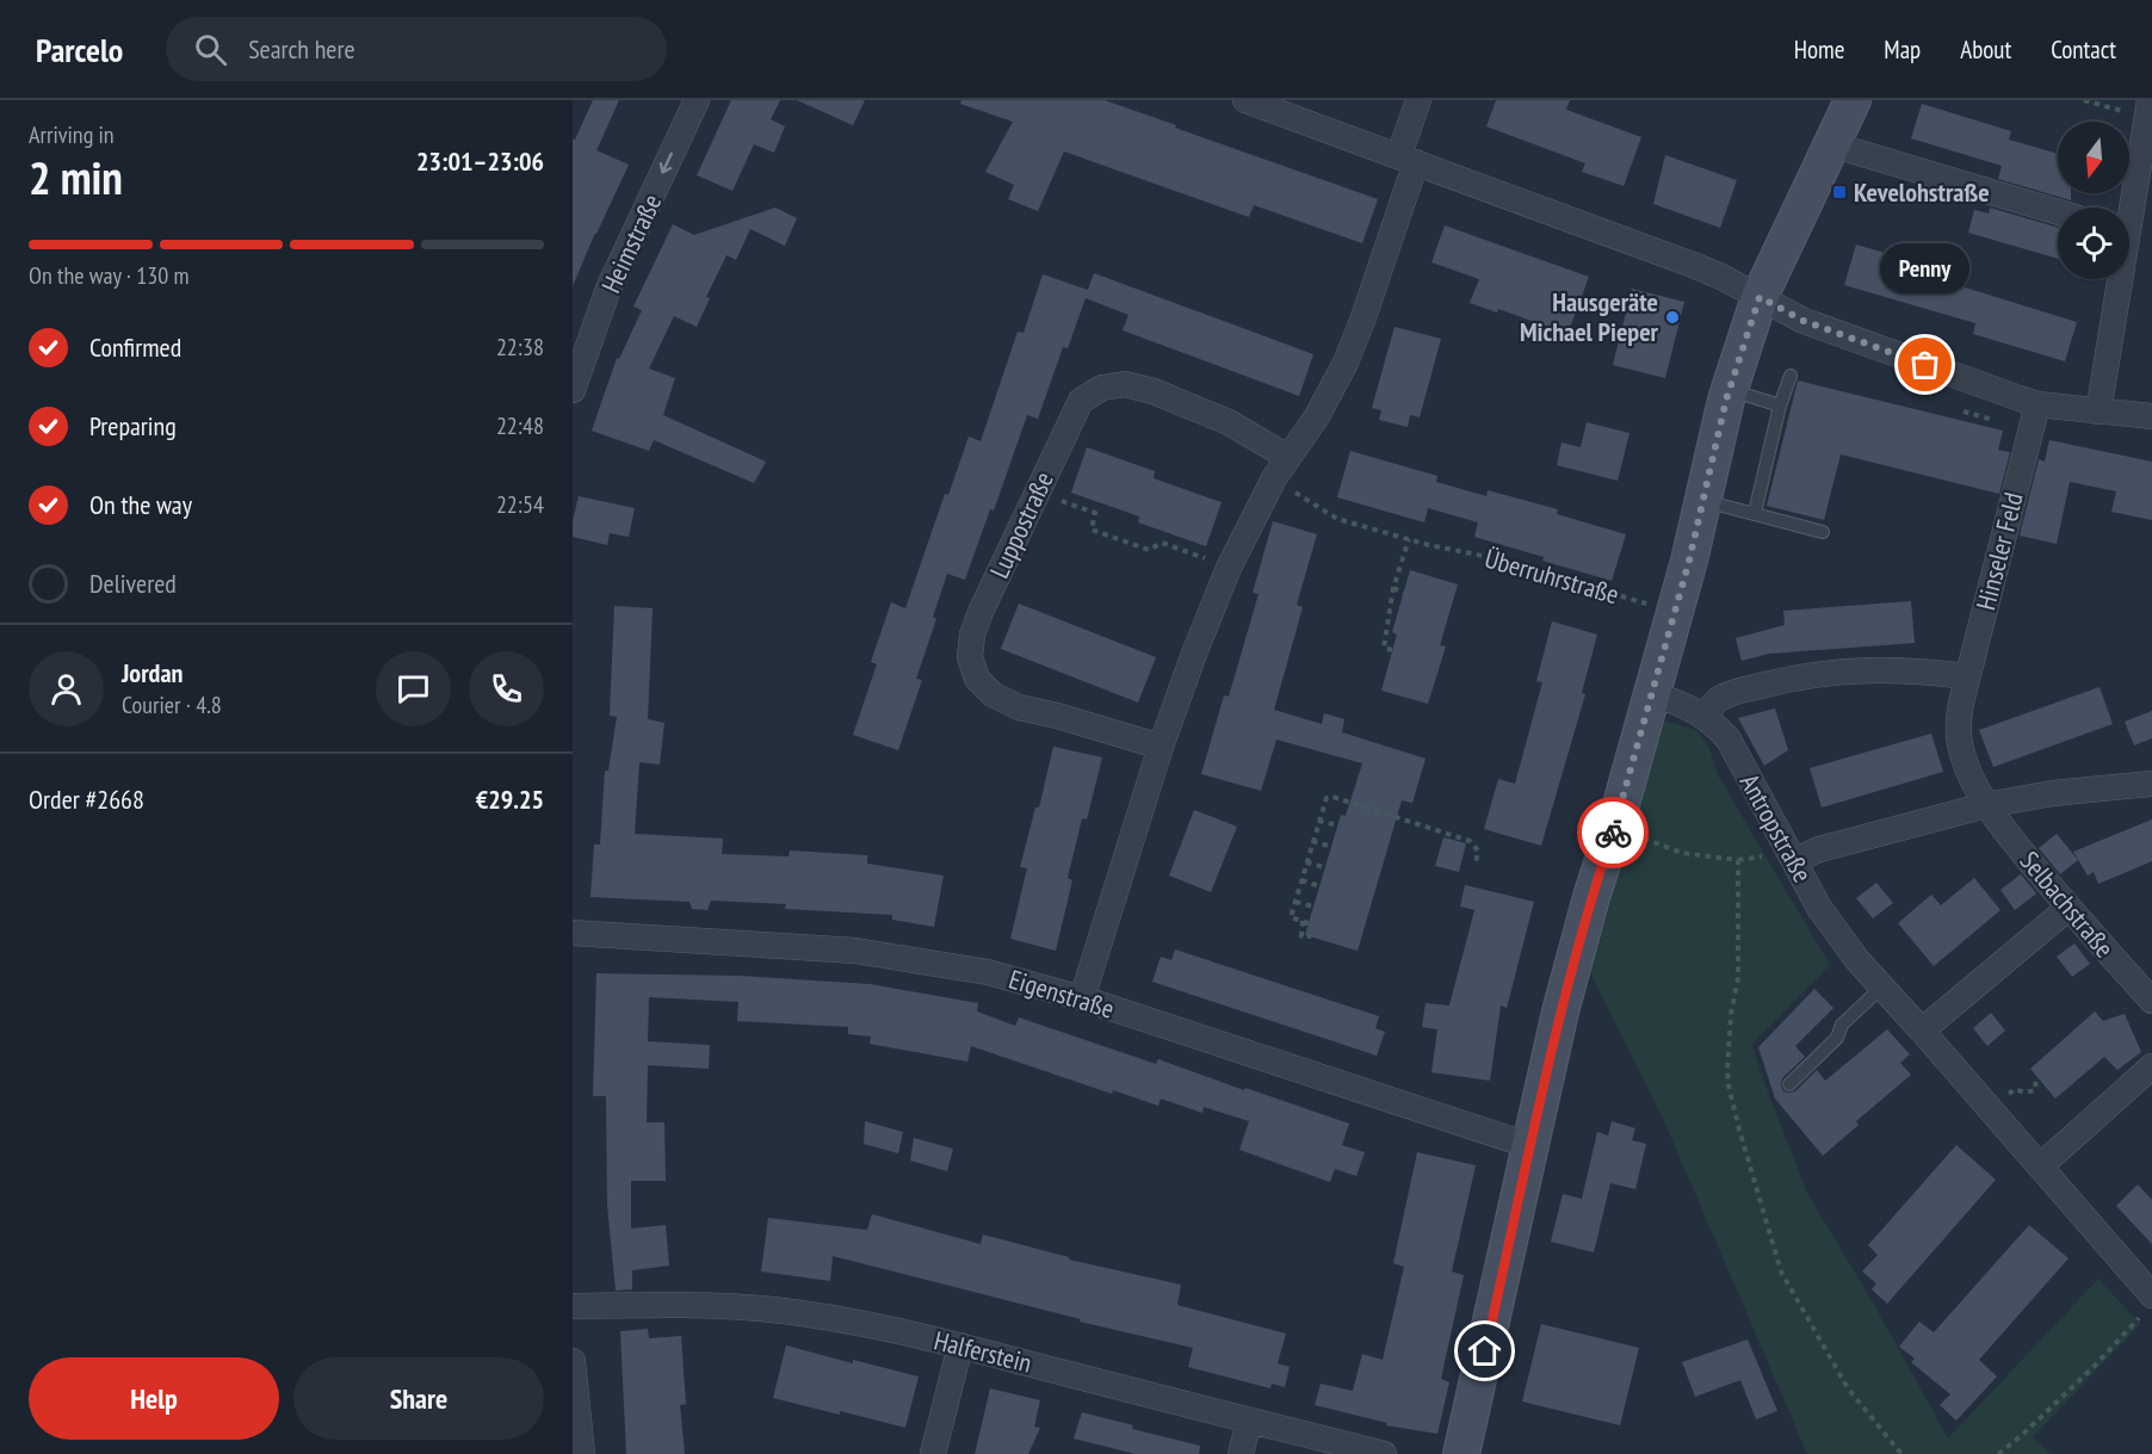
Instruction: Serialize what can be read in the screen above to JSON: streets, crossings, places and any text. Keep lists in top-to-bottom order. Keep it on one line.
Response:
{"streets":{"street":["Heimstraße","Luppostraße","Hinseler Feld","Antropstraße","Selbachstraße","Eigenstraße","Halferstein"],"path":["Überruhrstraße"]},"crossings":[["Luppostraße","Überruhrstraße"],["Hinseler Feld","Selbachstraße"]],"one_way":["Heimstraße"],"places":{"transit":["Kevelohstraße"],"other":["Hausgeräte Michael Pieper","Penny"]},"north":"bottom","page":{"header":"Parcelo","search":"Search here","nav":["Home","Map","About","Contact"],"heading":["2 min","Arriving in","23:01–23:06"],"panel":["Jordan","Courier · 4.8","Order #2668","€29.25"],"bar":"On the way · 130 m","bubble":"Penny","list":[["Confirmed","22:38"],["Preparing","22:48"],["On the way","22:54"],"Delivered"],"buttons":["Help","Share"]}}
